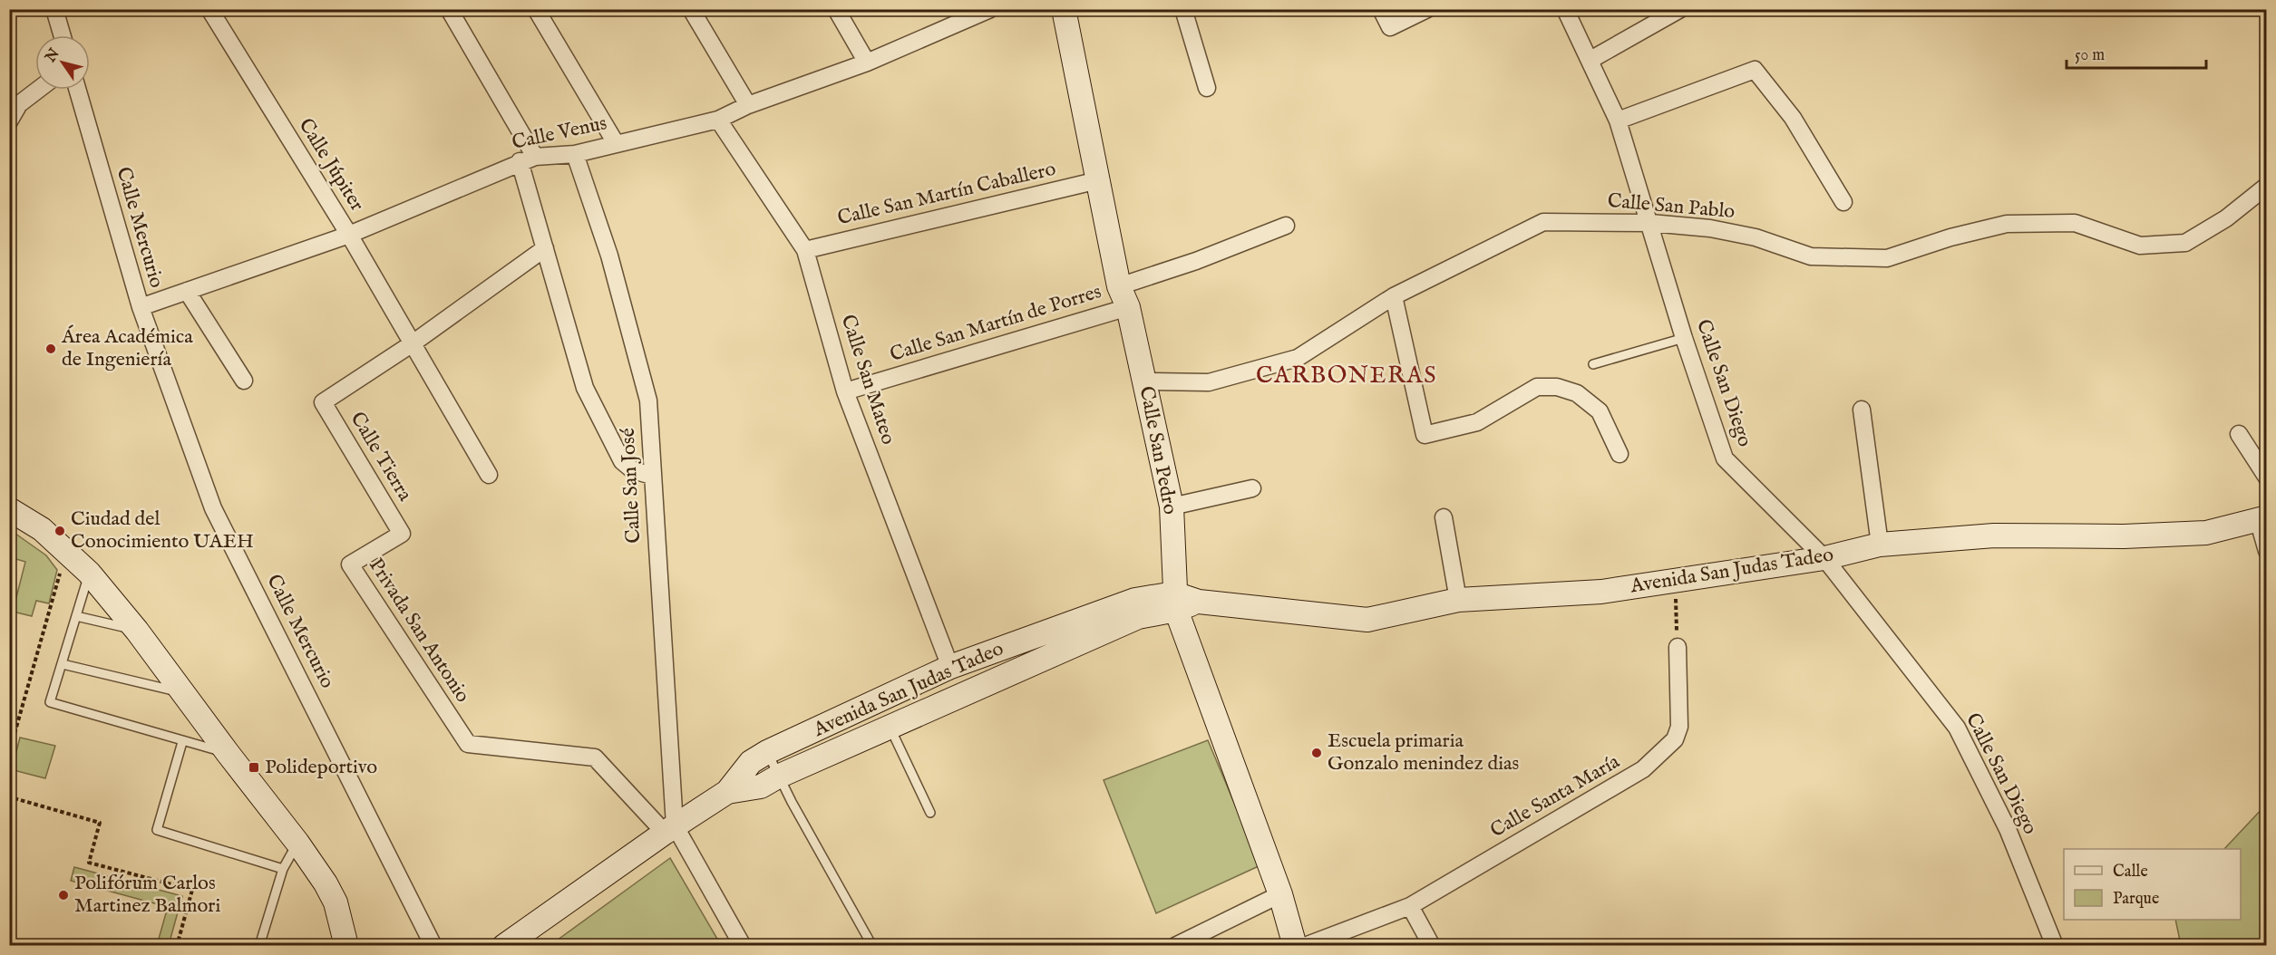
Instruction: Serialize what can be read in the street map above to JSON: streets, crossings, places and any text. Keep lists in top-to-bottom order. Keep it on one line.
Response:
{"streets":{"street":["Calle Venus","Calle Júpiter","Calle San Martín Caballero","Calle San Pablo","Calle Mercurio","Calle San Martín de Porres","Calle San Mateo","Calle San Diego","Calle San Pedro","Calle Tierra","Calle San José","Avenida San Judas Tadeo","Privada San Antonio","Calle Santa María"]},"crossings":[["Calle Venus","Calle Júpiter"],["Calle Venus","Calle Mercurio"],["Calle Venus","Calle San Mateo"],["Calle Venus","Calle San José"],["Calle Júpiter","Calle Tierra"],["Calle San Martín Caballero","Calle San Mateo"],["Calle San Martín Caballero","Calle San Pedro"],["Calle San Pablo","Calle San Diego"],["Calle San Pablo","Calle San Pedro"],["Calle San Martín de Porres","Calle San Mateo"],["Calle San Martín de Porres","Calle San Pedro"],["Calle San Mateo","Avenida San Judas Tadeo"],["Calle San Diego","Avenida San Judas Tadeo"],["Calle San Pedro","Avenida San Judas Tadeo"],["Calle Tierra","Privada San Antonio"],["Calle San José","Avenida San Judas Tadeo"],["Calle San José","Privada San Antonio"],["Avenida San Judas Tadeo","Privada San Antonio"]],"districts":["CARBONERAS"],"places":{"other":["Área Académica de Ingeniería","Ciudad del Conocimiento UAEH","Escuela primaria Gonzalo menindez dias","Polifórum Carlos Martinez Balmori"],"transit":["Polideportivo"]},"legend":["Calle","Parque"],"scale_bar":"50 m","north":"top left"}
